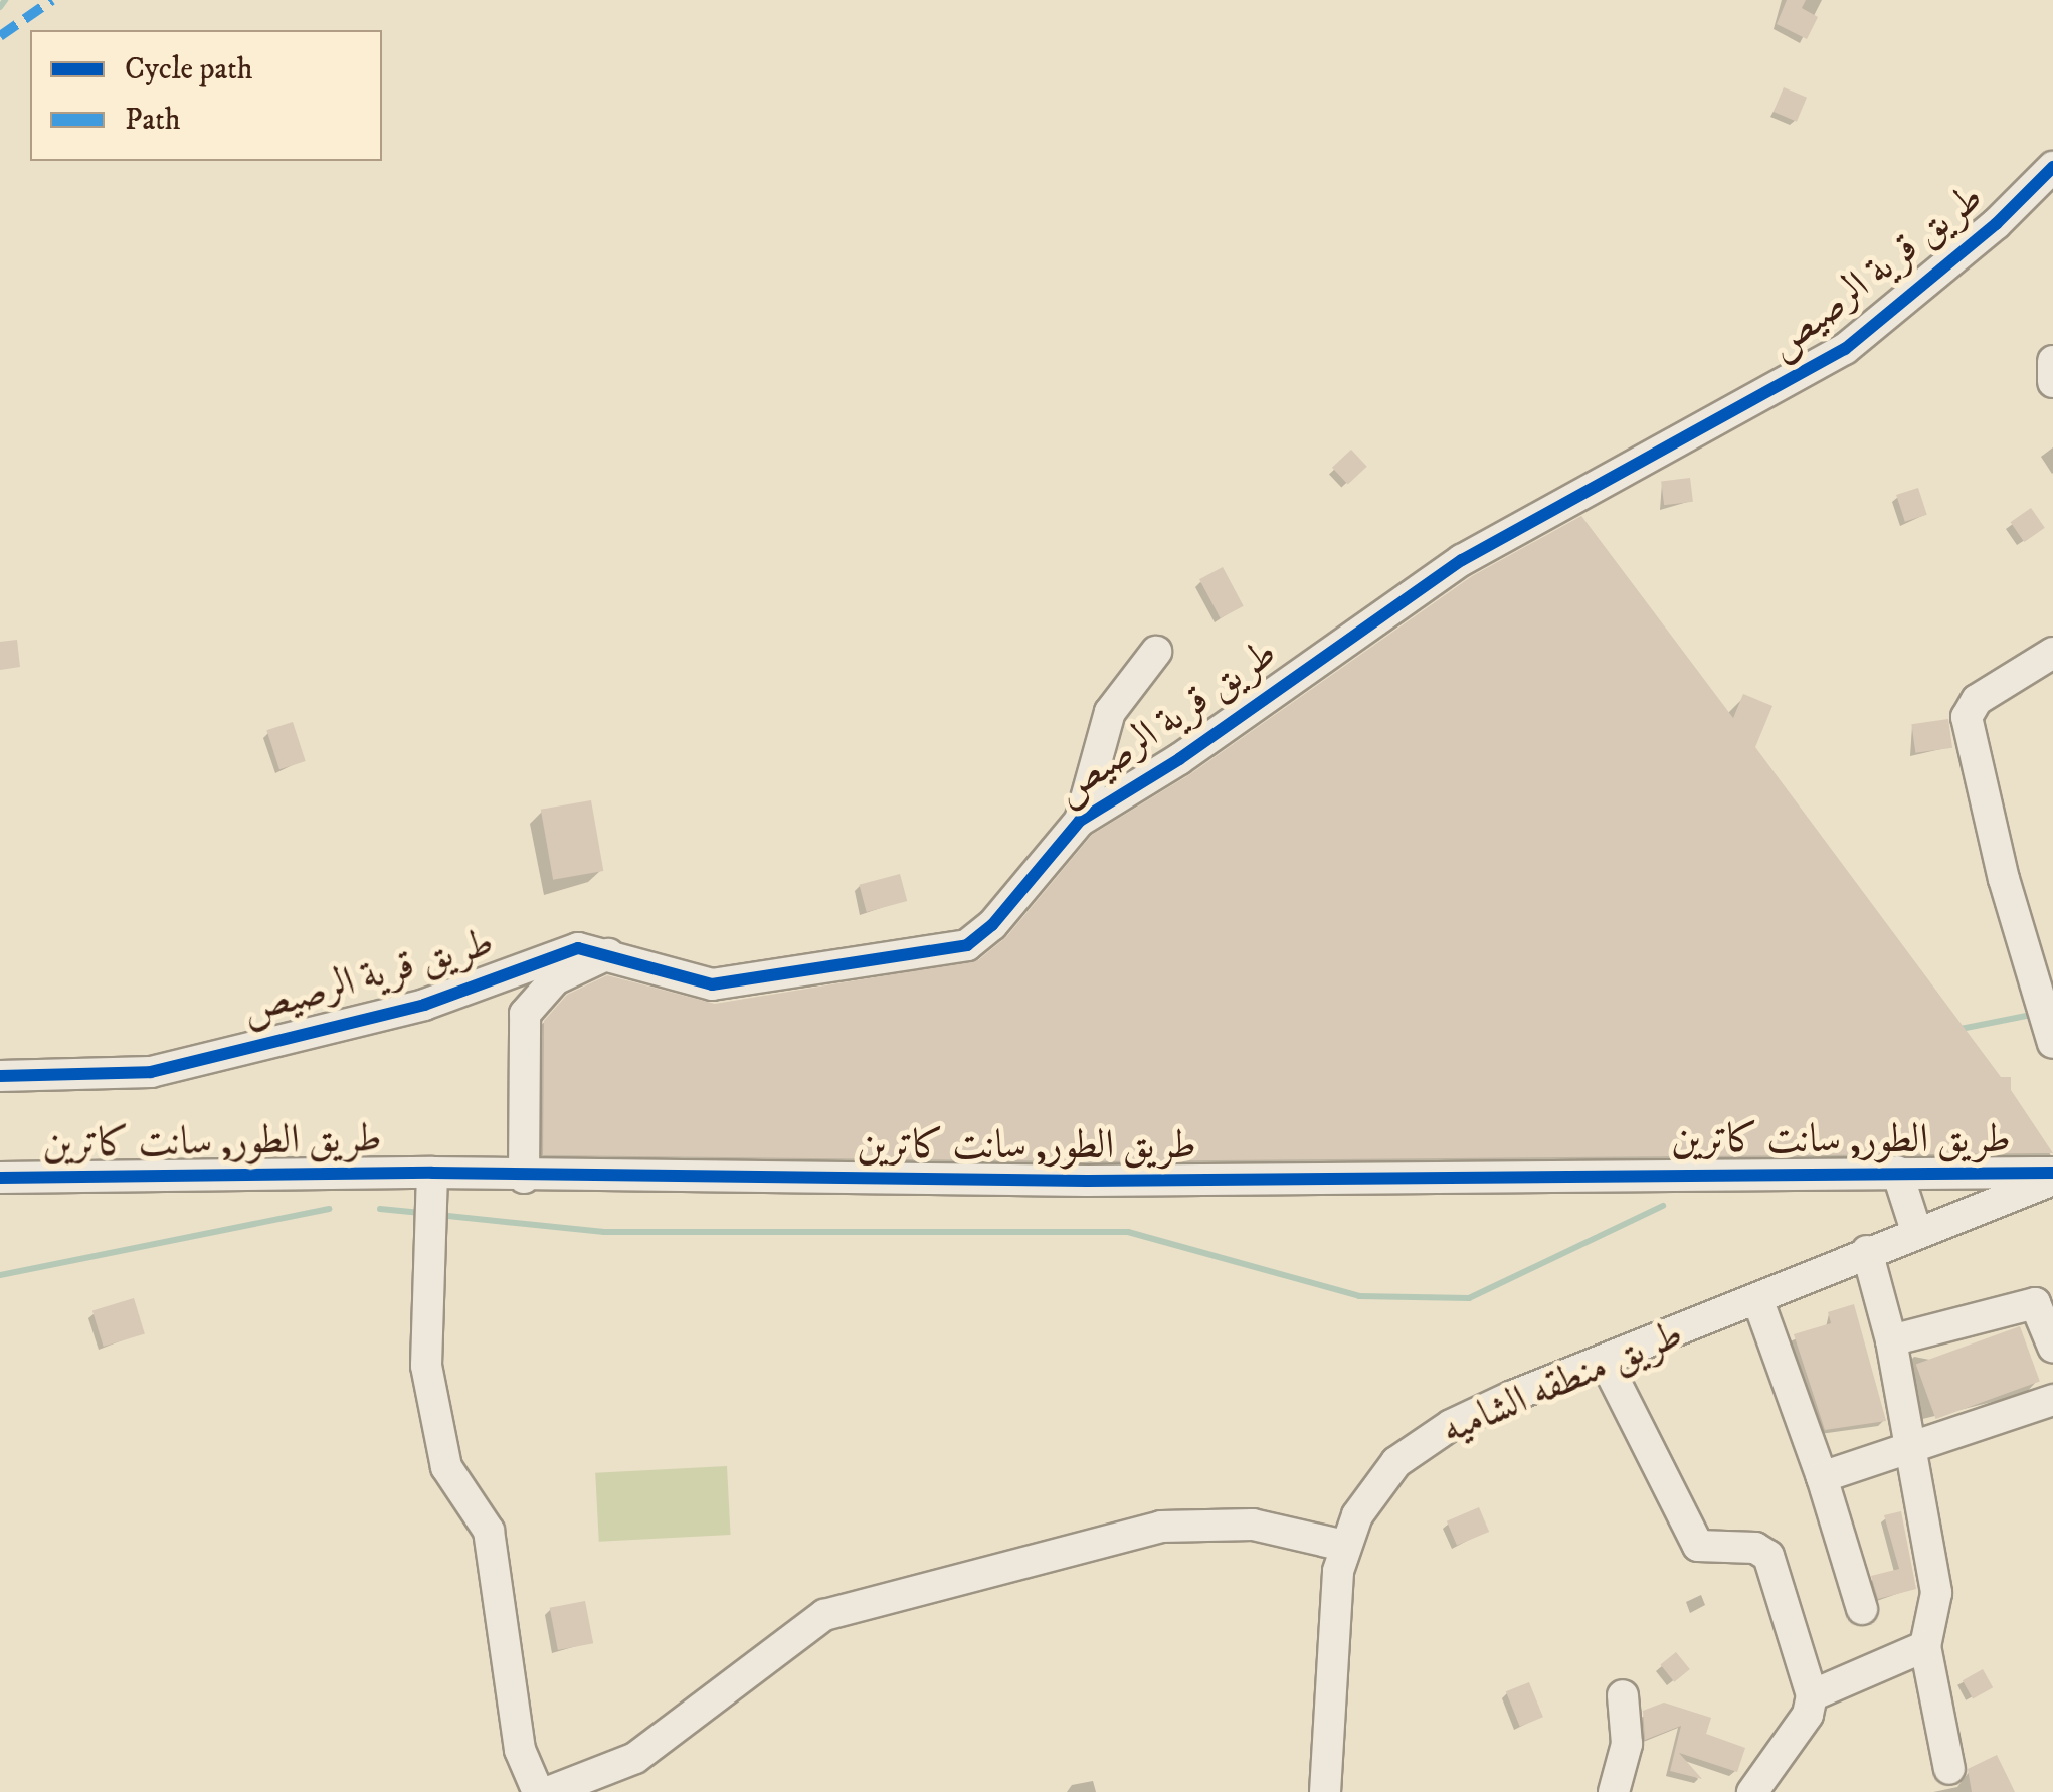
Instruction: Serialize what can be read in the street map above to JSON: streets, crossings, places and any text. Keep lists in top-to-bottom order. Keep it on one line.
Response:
{"streets":{"street":["طريق قرية الرصيص","طريق الطور, سانت كاترين","طريق منطقه الشاميه"]},"crossings":[["طريق الطور, سانت كاترين","طريق منطقه الشاميه"]],"legend":["Cycle path","Path"]}
